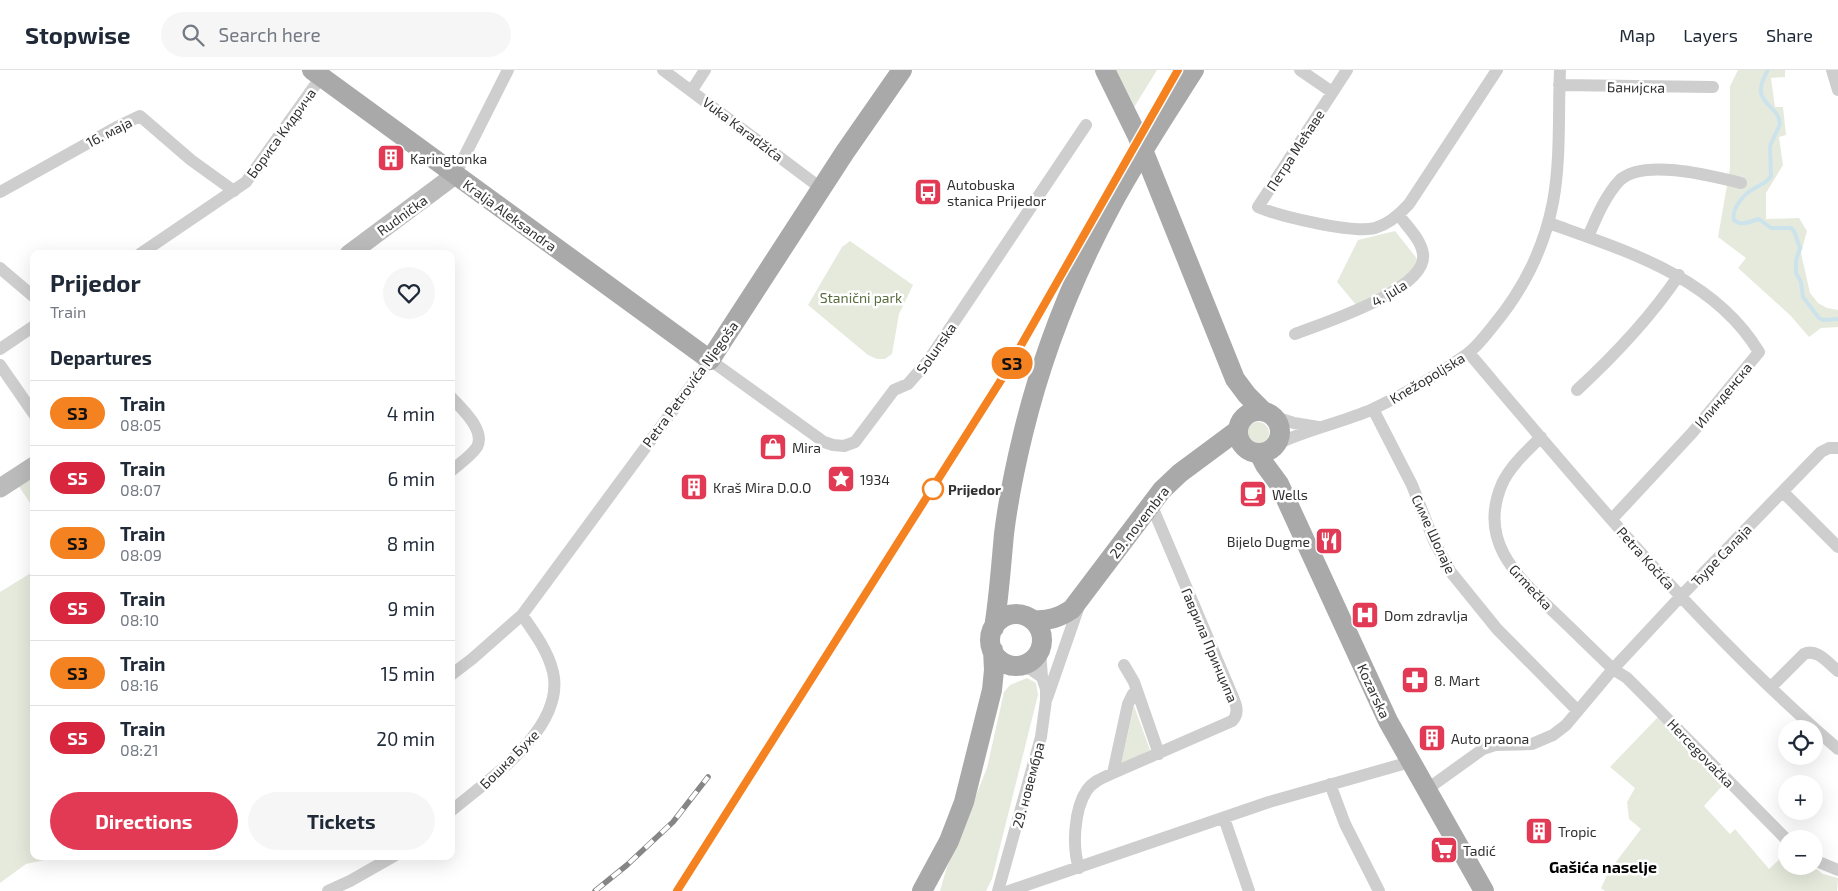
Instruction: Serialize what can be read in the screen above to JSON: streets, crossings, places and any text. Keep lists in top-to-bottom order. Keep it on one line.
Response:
{"streets":{"main road":["Kralja Aleksandra","Petra Petrovića Njegoša","29. novembra","Kozarska"],"street":["Банијска","Vuka Karadžića","16. маја","Бориса Kидрича","Петра Мећаве","Rudnička","4. jula","Solunska","Knežopoljska","Илинденска","Симе Шолаје","Ђуре Салаја","Petra Kočića","Grmečka","Гаврила Принципа","Hercegovačka","Бошка Бухе","29. новембра"]},"crossings":[["Банијска","Knežopoljska"],["Vuka Karadžića","Petra Petrovića Njegoša"],["16. маја","Бориса Kидрича"],["Бориса Kидрича","Kralja Aleksandra"],["Петра Мећаве","4. jula"],["Rudnička","Kralja Aleksandra"],["Kralja Aleksandra","Solunska"],["Kralja Aleksandra","Petra Petrovića Njegoša"],["Solunska","Petra Petrovića Njegoša"],["Knežopoljska","Илинденска"],["Knežopoljska","29. novembra"],["Knežopoljska","Симе Шолаје"],["Knežopoljska","Petra Kočića"],["Knežopoljska","Kozarska"],["Petra Petrovića Njegoša","Бошка Бухе"],["Илинденска","Petra Kočića"],["29. novembra","Гаврила Принципа"],["29. novembra","Kozarska"],["29. novembra","29. новембра"],["Симе Шолаје","Ђуре Салаја"],["Ђуре Салаја","Petra Kočića"],["Ђуре Салаја","Grmečka"],["Ђуре Салаја","Kozarska"],["Ђуре Салаја","Hercegovačka"],["Petra Kočića","Grmečka"],["Grmečka","Hercegovačka"]],"districts":["Gašića naselje"],"parks":["Stanični park"],"places":{"building":["Karingtonka","Kraš Mira D.O.O","Auto praona","Tropic"],"bus stop":["Autobuska stanica Prijedor"],"shop":["Mira"],"place":["1934"],"other":["Prijedor"],"cafe":["Wells"],"restaurant":["Bijelo Dugme"],"hospital":["Dom zdravlja"],"pharmacy":["8. Mart"],"supermarket":["Tadić"]},"page":{"header":"Stopwise","search":"Search here","nav":["Map","Layers","Share"],"on_map":"S3","heading":[["Prijedor","Train"],"Departures"],"list":[{"mark":"S3","name":"Train","note":"08:05","value":"4 min"},{"mark":"S5","name":"Train","note":"08:07","value":"6 min"},{"mark":"S3","name":"Train","note":"08:09","value":"8 min"},{"mark":"S5","name":"Train","note":"08:10","value":"9 min"},{"mark":"S3","name":"Train","note":"08:16","value":"15 min"},{"mark":"S5","name":"Train","note":"08:21","value":"20 min"}],"map_buttons":["+","−"],"buttons":["Directions","Tickets"]}}
